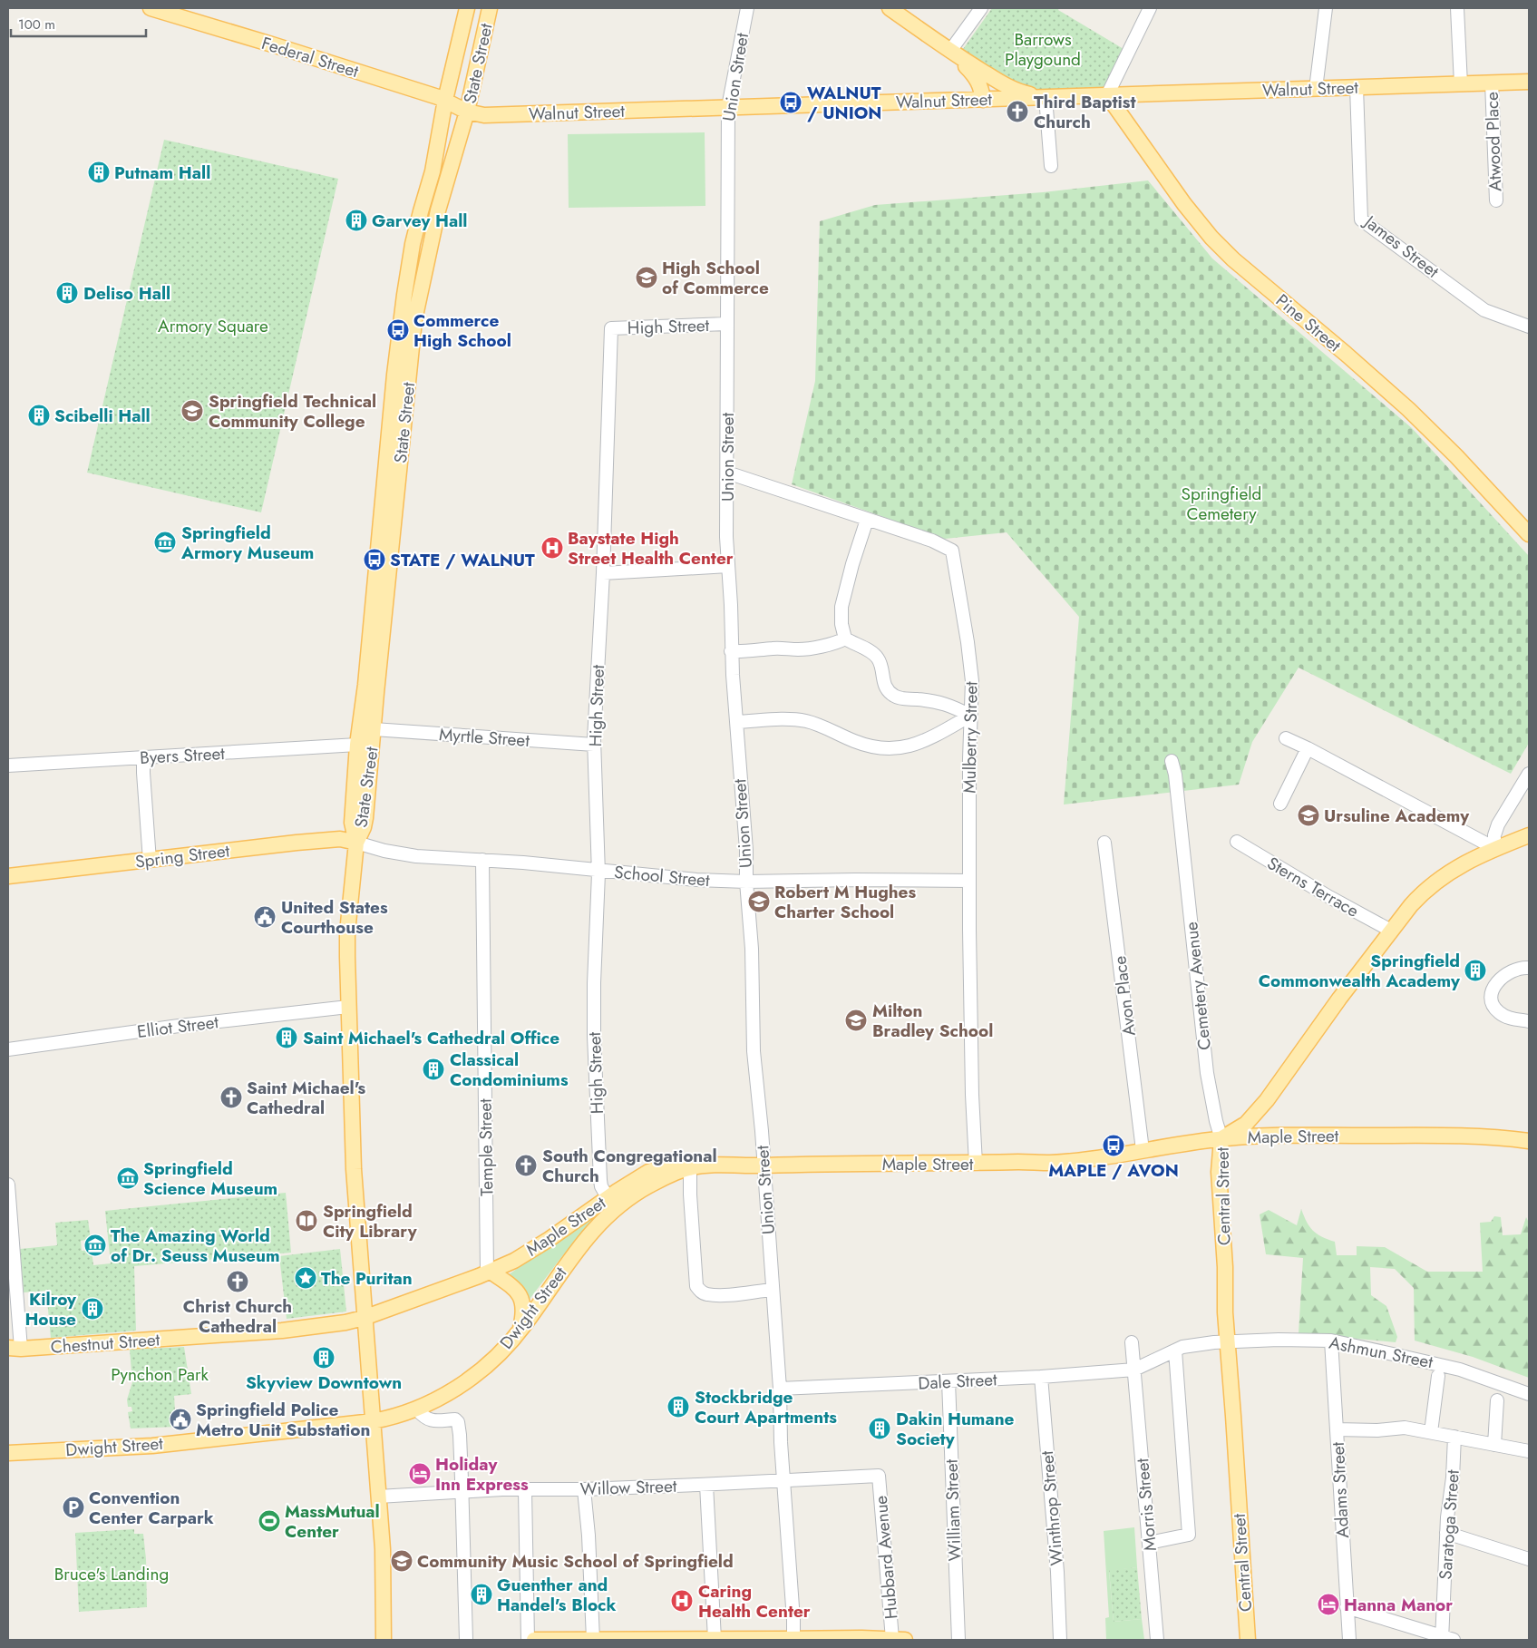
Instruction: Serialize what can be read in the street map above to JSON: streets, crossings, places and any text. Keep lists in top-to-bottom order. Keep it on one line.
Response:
{"streets":{"main road":["Federal Street","State Street","Walnut Street","Pine Street","Spring Street","Maple Street","Central Street","Dwight Street","Chestnut Street"],"street":["Union Street","Atwood Place","James Street","High Street","Myrtle Street","Mulberry Street","Byers Street","School Street","Sterns Terrace","Cemetery Avenue","Avon Place","Elliot Street","Temple Street","Ashmun Street","Dale Street","Willow Street","Adams Street","Morris Street","Winthrop Street","William Street","Saratoga Street","Hubbard Avenue"]},"crossings":[["Federal Street","State Street"],["Federal Street","Walnut Street"],["State Street","Walnut Street"],["State Street","Myrtle Street"],["State Street","Byers Street"],["State Street","Spring Street"],["State Street","School Street"],["State Street","Elliot Street"],["State Street","Maple Street"],["State Street","Dwight Street"],["State Street","Chestnut Street"],["State Street","Willow Street"],["Union Street","Walnut Street"],["Union Street","High Street"],["Union Street","Mulberry Street"],["Union Street","School Street"],["Union Street","Maple Street"],["Union Street","Dale Street"],["Union Street","Willow Street"],["Walnut Street","Atwood Place"],["Walnut Street","James Street"],["Walnut Street","Pine Street"],["High Street","Myrtle Street"],["High Street","School Street"],["High Street","Maple Street"],["Mulberry Street","School Street"],["Mulberry Street","Maple Street"],["Spring Street","School Street"],["School Street","Temple Street"],["Sterns Terrace","Central Street"],["Cemetery Avenue","Maple Street"],["Cemetery Avenue","Central Street"],["Avon Place","Maple Street"],["Maple Street","Temple Street"],["Maple Street","Central Street"],["Maple Street","Dwight Street"],["Maple Street","Chestnut Street"],["Central Street","Ashmun Street"],["Ashmun Street","Adams Street"],["Dale Street","Morris Street"],["Dale Street","Winthrop Street"],["Dale Street","William Street"],["Willow Street","Hubbard Avenue"]],"parks":["Barrows Playgound","Armory Square","Springfield Cemetery","Pynchon Park","Bruce's Landing"],"places":{"bus stop":["WALNUT / UNION","Commerce High School","STATE / WALNUT","MAPLE / AVON"],"church":["Third Baptist Church","Saint Michael's Cathedral","South Congregational Church","Christ Church Cathedral"],"building":["Putnam Hall","Garvey Hall","Deliso Hall","Scibelli Hall","Springfield Commonwealth Academy","Saint Michael's Cathedral Office","Classical Condominiums","Kilroy House","Skyview Downtown","Stockbridge Court Apartments","Dakin Humane Society","Guenther and Handel's Block"],"school or university":["High School of Commerce","Springfield Technical Community College","Ursuline Academy","Robert M Hughes Charter School","Milton Bradley School","Community Music School of Springfield"],"museum":["Springfield Armory Museum","Springfield Science Museum","The Amazing World of Dr. Seuss Museum"],"hospital":["Baystate High Street Health Center","Caring Health Center"],"public building":["United States Courthouse","Springfield Police Metro Unit Substation"],"library":["Springfield City Library"],"place":["The Puritan"],"hotel":["Holiday Inn Express","Hanna Manor"],"parking":["Convention Center Carpark"],"sports":["MassMutual Center"]},"scale_bar":"100 m"}
